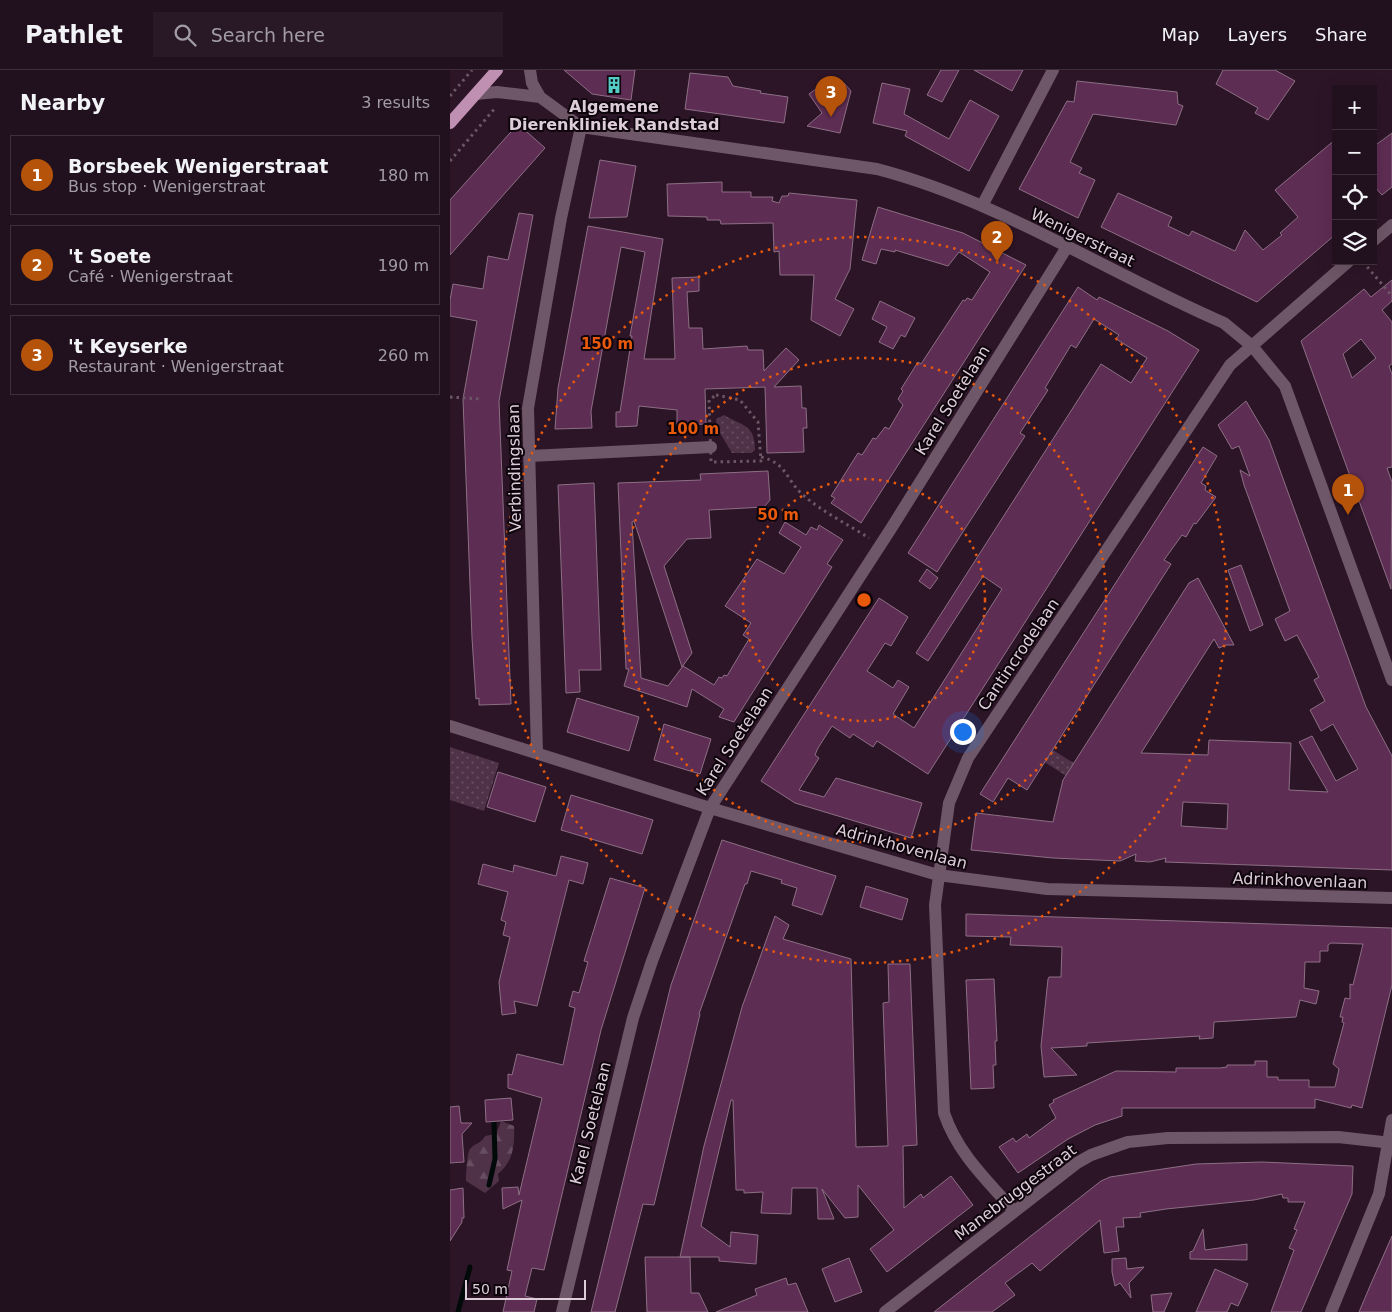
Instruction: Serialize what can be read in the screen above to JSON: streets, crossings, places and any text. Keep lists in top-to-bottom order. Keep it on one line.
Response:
{"streets":{"street":["Wenigerstraat","Karel Soetelaan","Verbindingslaan","Cantincrodelaan","Adrinkhovenlaan","Manebruggestraat"]},"crossings":[["Wenigerstraat","Karel Soetelaan"],["Wenigerstraat","Verbindingslaan"],["Wenigerstraat","Cantincrodelaan"],["Karel Soetelaan","Adrinkhovenlaan"],["Verbindingslaan","Adrinkhovenlaan"],["Cantincrodelaan","Adrinkhovenlaan"],["Cantincrodelaan","Manebruggestraat"]],"places":{"building":["Algemene Dierenkliniek Randstad"]},"scale_bar":"50 m","page":{"header":"Pathlet","search":"Search here","nav":["Map","Layers","Share"],"heading":["Nearby","3 results"],"pins":["3","2","1"],"map_buttons":["+","−"],"list":[{"mark":"1","name":"Borsbeek Wenigerstraat","note":"Bus stop · Wenigerstraat","value":"180 m"},{"mark":"2","name":"'t Soete","note":"Café · Wenigerstraat","value":"190 m"},{"mark":"3","name":"'t Keyserke","note":"Restaurant · Wenigerstraat","value":"260 m"}],"scale":"50 m"},"rings":["150 m","100 m","50 m"]}
